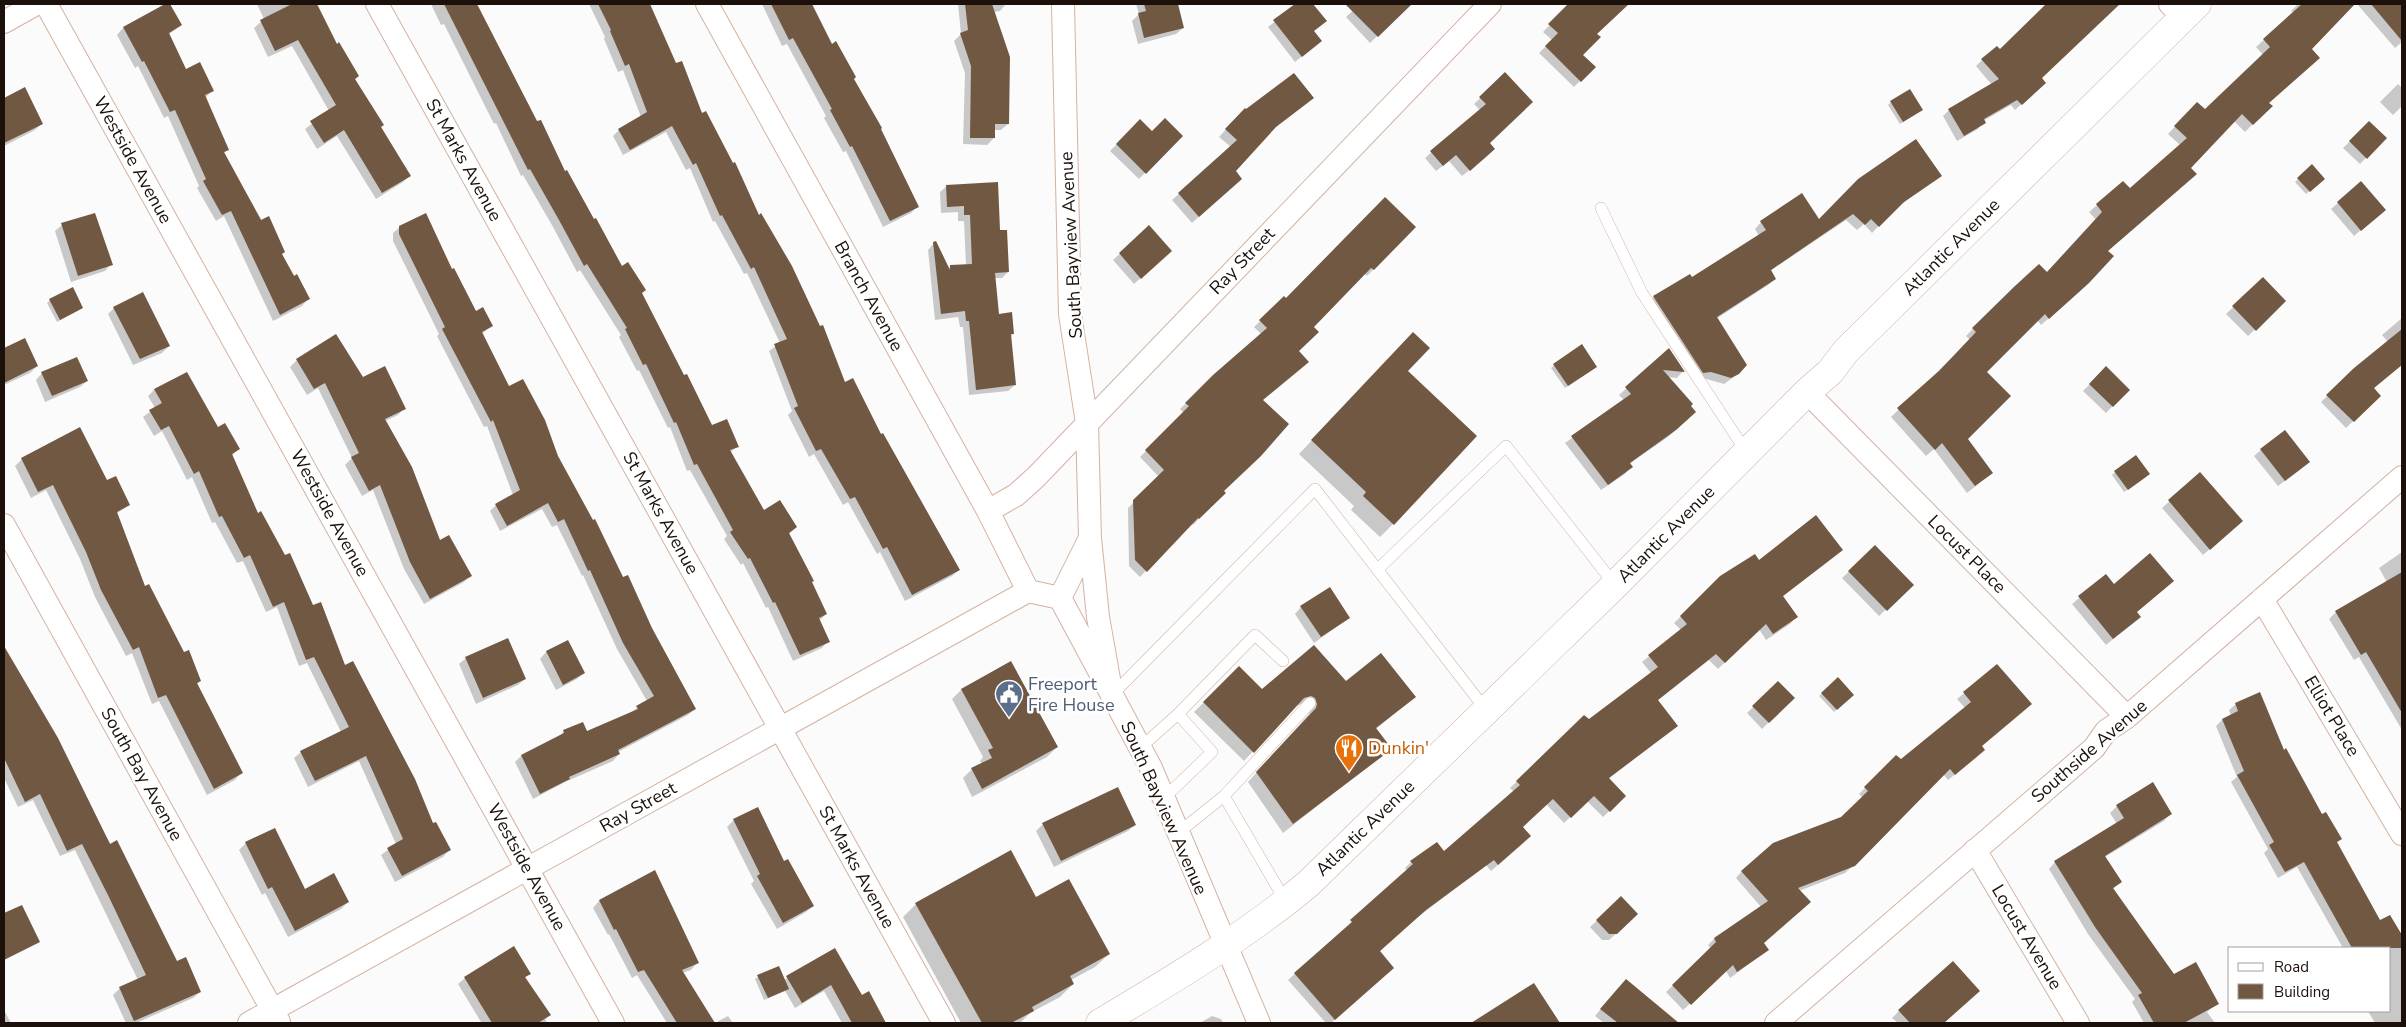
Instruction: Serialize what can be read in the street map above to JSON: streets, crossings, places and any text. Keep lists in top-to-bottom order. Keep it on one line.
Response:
{"streets":{"main road":["Atlantic Avenue"],"street":["Westside Avenue","St Marks Avenue","South Bayview Avenue","Ray Street","Branch Avenue","Locust Place","Elliot Place","Southside Avenue","South Bay Avenue","Locust Avenue"]},"crossings":[["Westside Avenue","Ray Street"],["St Marks Avenue","Ray Street"],["South Bayview Avenue","Atlantic Avenue"],["South Bayview Avenue","Ray Street"],["Atlantic Avenue","Locust Place"],["Ray Street","Branch Avenue"],["Ray Street","South Bay Avenue"],["Locust Place","Southside Avenue"],["Elliot Place","Southside Avenue"],["Southside Avenue","Locust Avenue"]],"places":{"public building":["Freeport Fire House"],"restaurant":["Dunkin'"]},"legend":["Road","Building"]}
